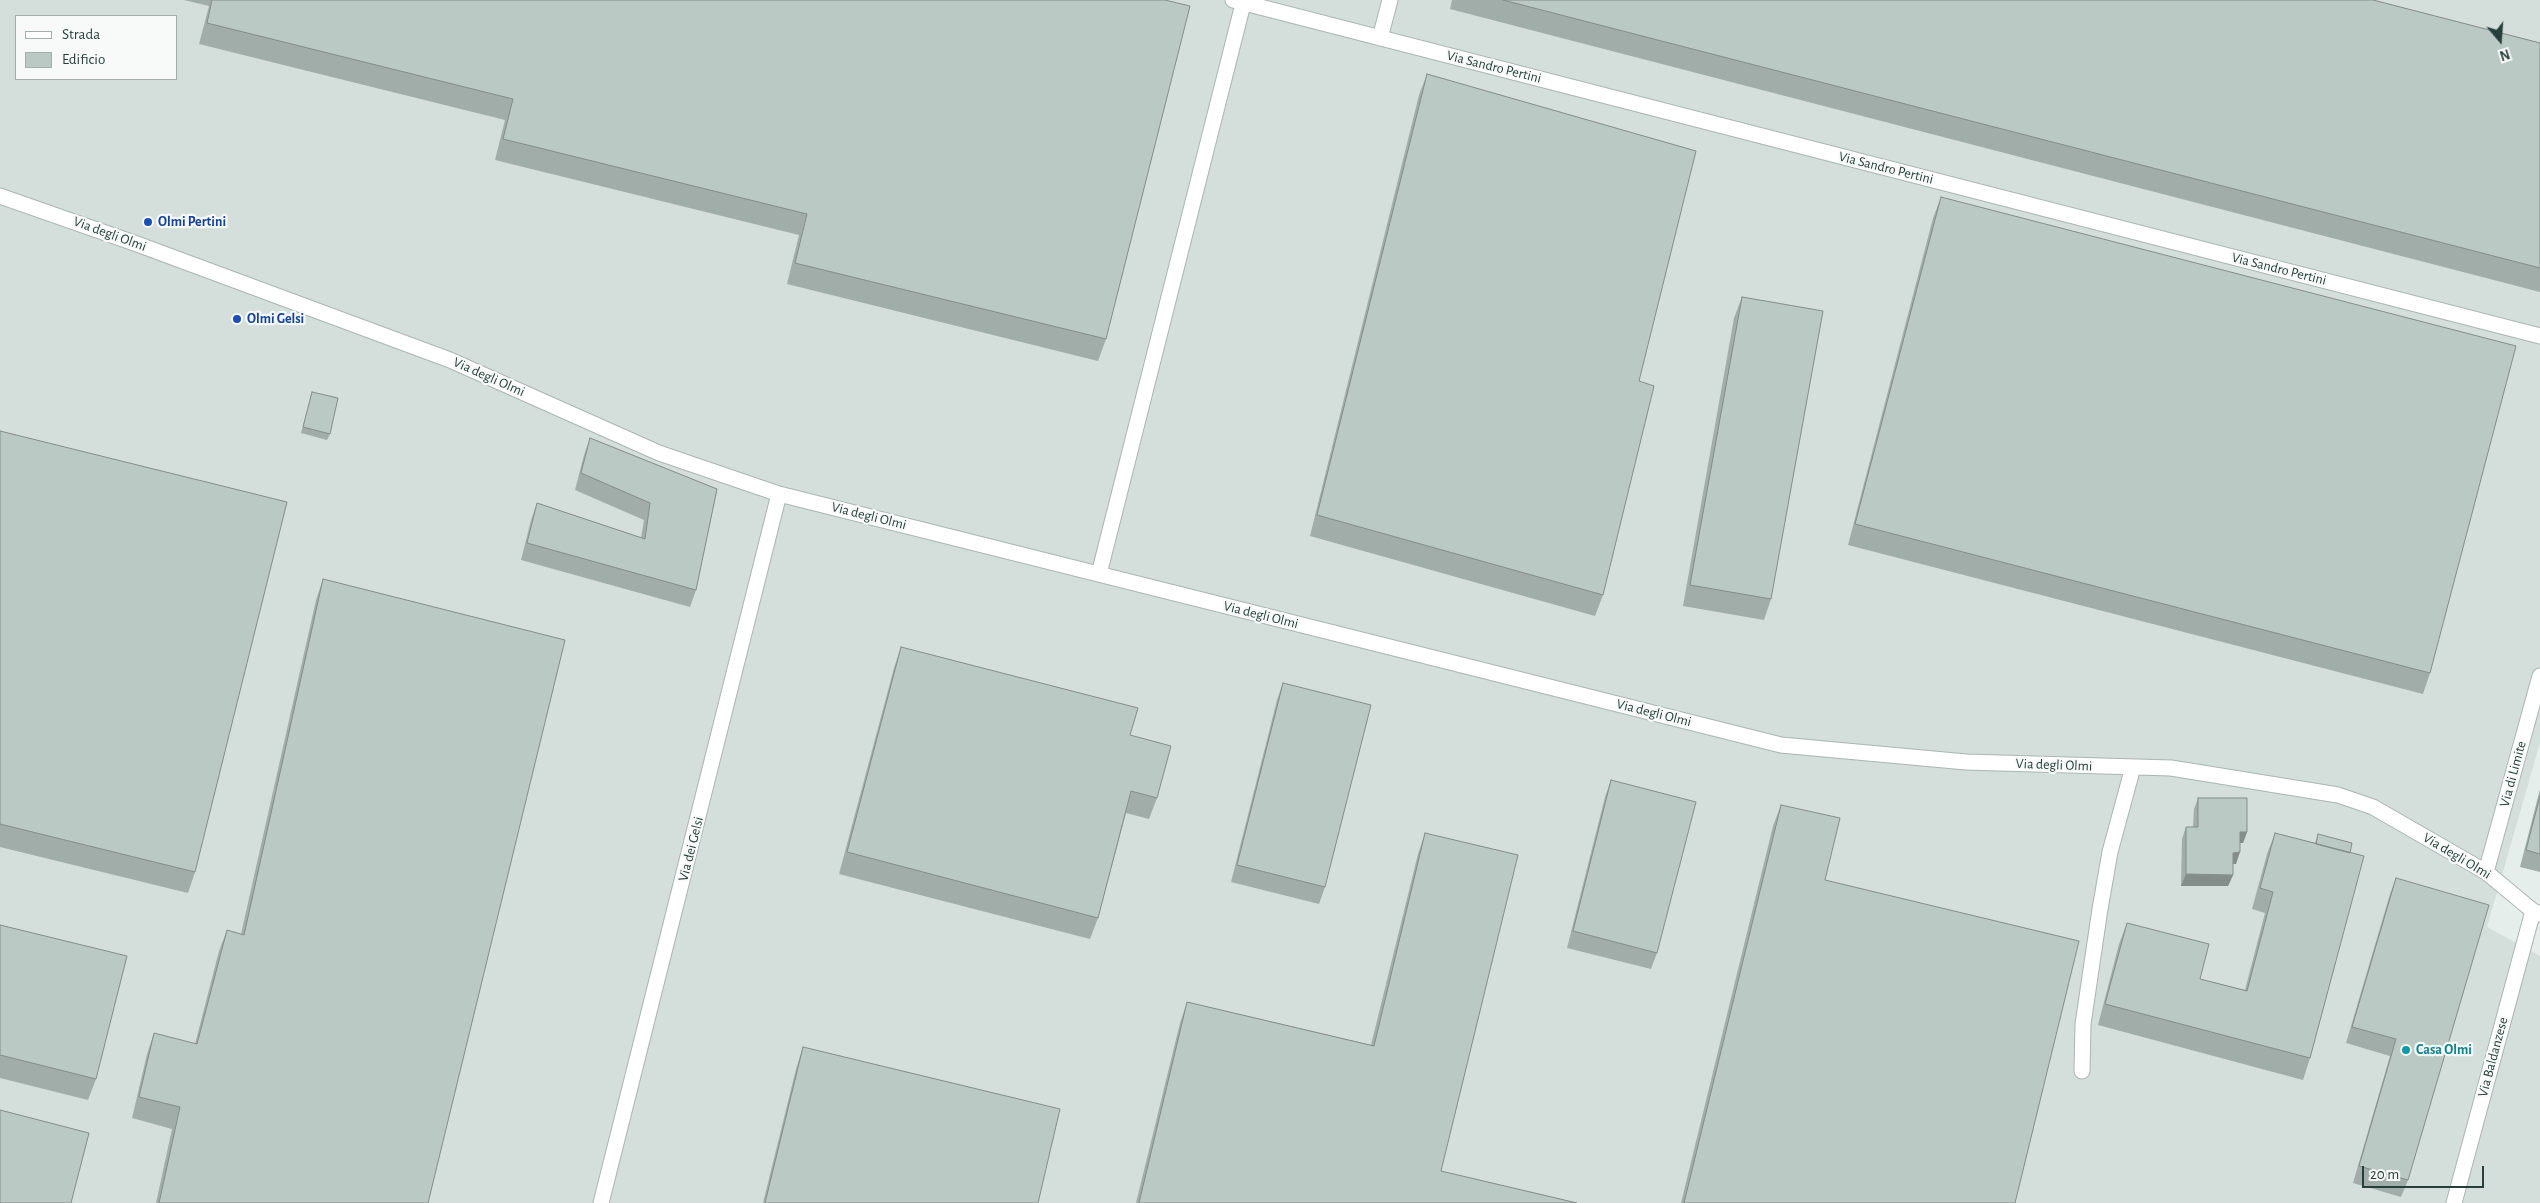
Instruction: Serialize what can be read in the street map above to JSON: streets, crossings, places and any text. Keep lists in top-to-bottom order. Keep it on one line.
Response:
{"streets":{"street":["Via Sandro Pertini","Via degli Olmi","Via di Limite","Via dei Gelsi","Via Baldanzese"]},"crossings":[["Via degli Olmi","Via di Limite"],["Via degli Olmi","Via dei Gelsi"],["Via degli Olmi","Via Baldanzese"]],"places":["Olmi Pertini","Olmi Gelsi","Casa Olmi"],"legend":["Strada","Edificio"],"scale_bar":"20 m","north":"bottom"}
